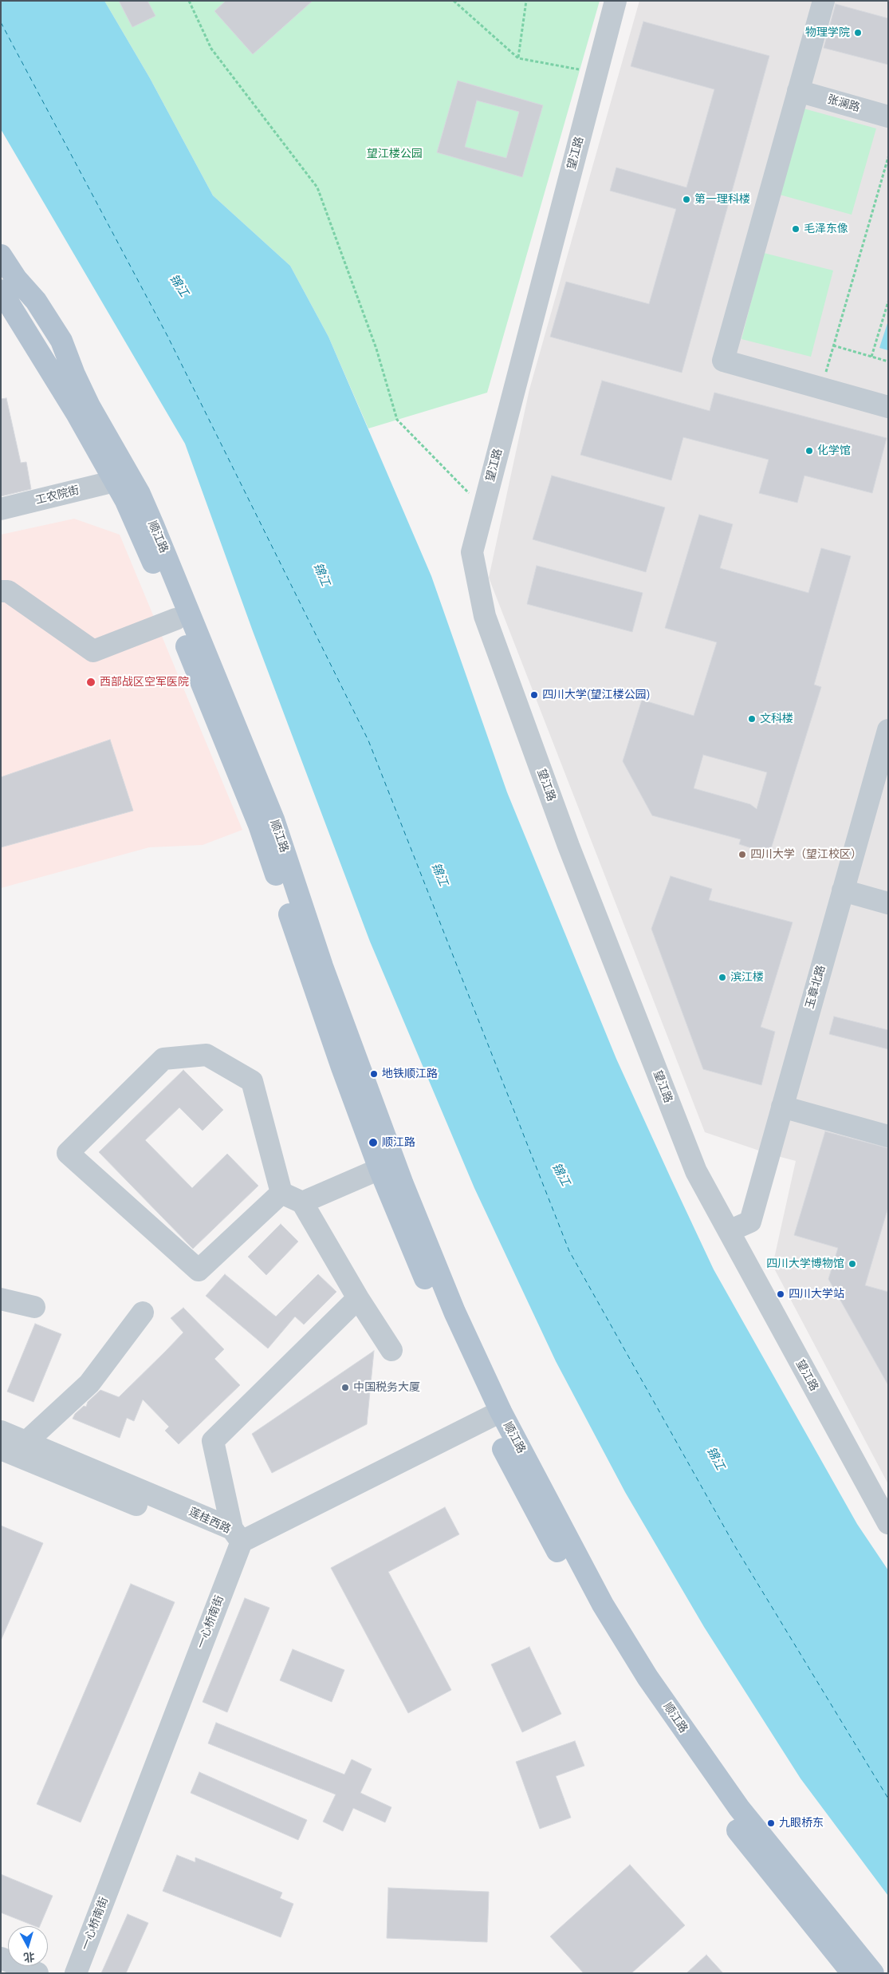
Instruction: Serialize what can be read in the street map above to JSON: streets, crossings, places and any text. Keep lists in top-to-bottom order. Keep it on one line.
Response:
{"streets":{"main road":["顺江路"],"street":["张澜路","望江路","工农院街","玉章北路","莲桂西路","一心桥南街"]},"crossings":[["望江路","玉章北路"],["工农院街","顺江路"],["莲桂西路","一心桥南街"]],"water":["锦江"],"parks":["望江楼公园"],"places":["物理学院","第一理科楼","毛泽东像","化学馆","西部战区空军医院","四川大学(望江楼公园)","文科楼","四川大学（望江校区）","滨江楼","地铁顺江路","顺江路","四川大学博物馆","四川大学站","中国税务大厦","九眼桥东"],"north":"bottom"}
